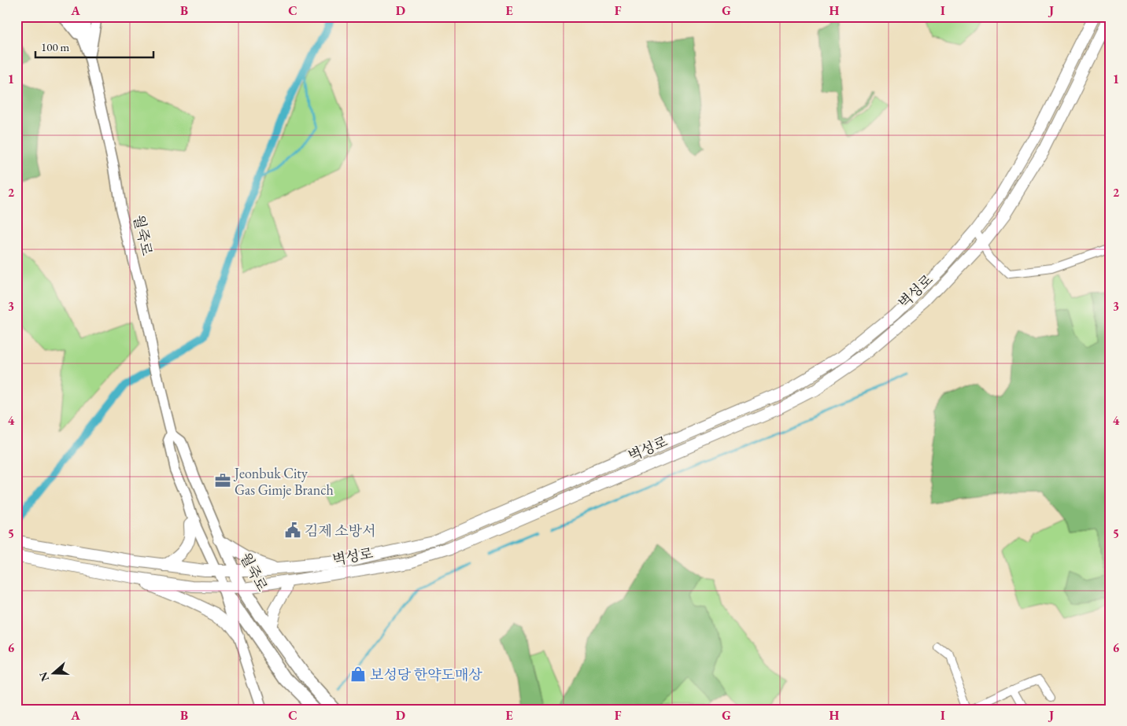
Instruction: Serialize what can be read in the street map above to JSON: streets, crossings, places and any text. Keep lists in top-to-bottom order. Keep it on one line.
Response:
{"streets":{"main road":["월죽로","벽성로"]},"crossings":[["월죽로","벽성로"]],"places":{"office":["Jeonbuk City Gas Gimje Branch"],"public building":["김제 소방서"],"shop":["보성당 한약도매상"]},"scale_bar":"100 m","north":"left","grid":{"columns":["A","B","C","D","E","F","G","H","I","J"],"rows":["1","2","3","4","5","6"]}}
